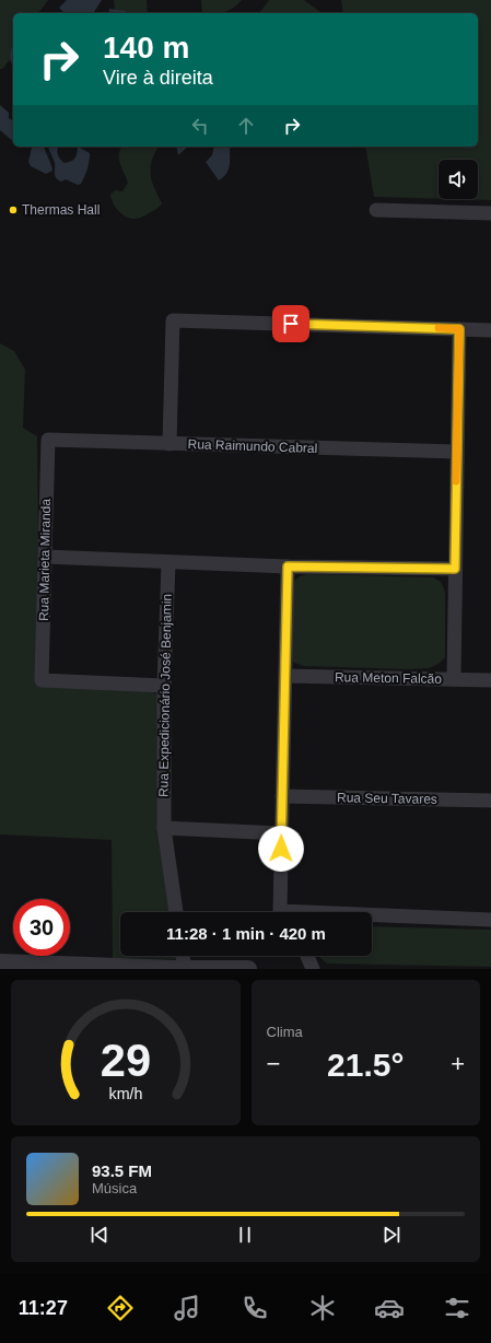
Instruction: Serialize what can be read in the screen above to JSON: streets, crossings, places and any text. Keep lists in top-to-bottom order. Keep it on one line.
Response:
{"streets":{"street":["Rua Raimundo Cabral","Rua Marieta Miranda","Rua Meton Falcão","Rua Expedicionário José Benjamin","Rua Seu Tavares"]},"crossings":[["Rua Raimundo Cabral","Rua Marieta Miranda"],["Rua Marieta Miranda","Rua Expedicionário José Benjamin"]],"places":["Thermas Hall"],"page":{"turn":["140 m","Vire à direita"],"limit":"30","trip":"11:28 · 1 min · 420 m","tile":"Clima","heat":["−","21.5°","+"],"song":["93.5 FM","Música"],"tabs":"11:27","gauge":["29","km/h"]}}
